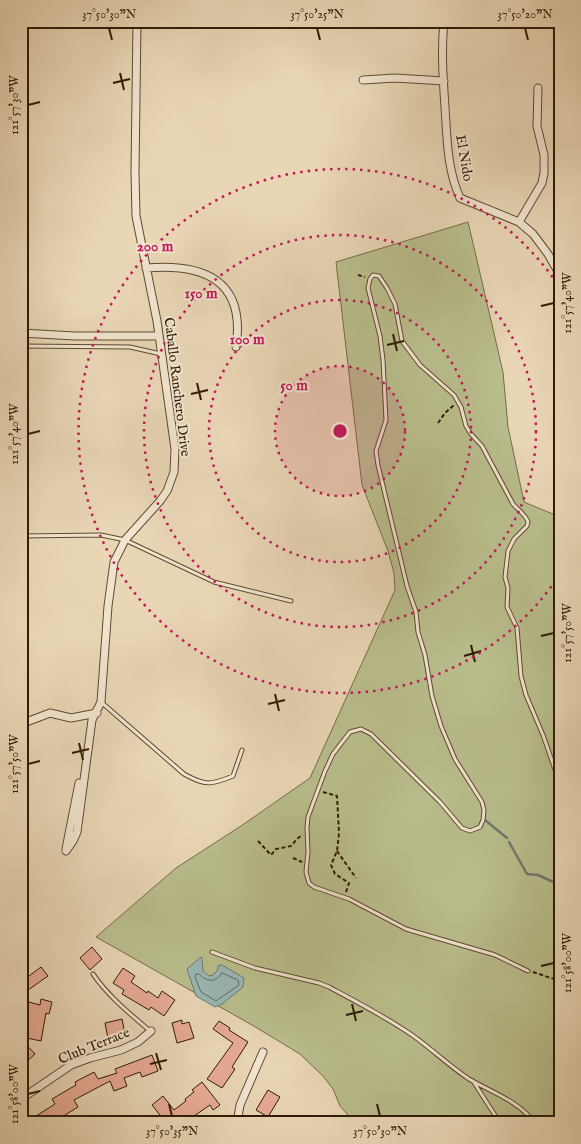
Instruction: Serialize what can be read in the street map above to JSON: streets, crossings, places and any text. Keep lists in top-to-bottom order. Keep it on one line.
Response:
{"streets":{"street":["El Nido","Caballo Ranchero Drive","Club Terrace"]},"coordinates":["37°50'30\"N","37°50'25\"N","37°50'20\"N","121°57'30\"W","121°57'40\"W","121°57'50\"W","121°58'00\"W","37°50'35\"N"],"rings":["200 m","150 m","100 m","50 m"]}
